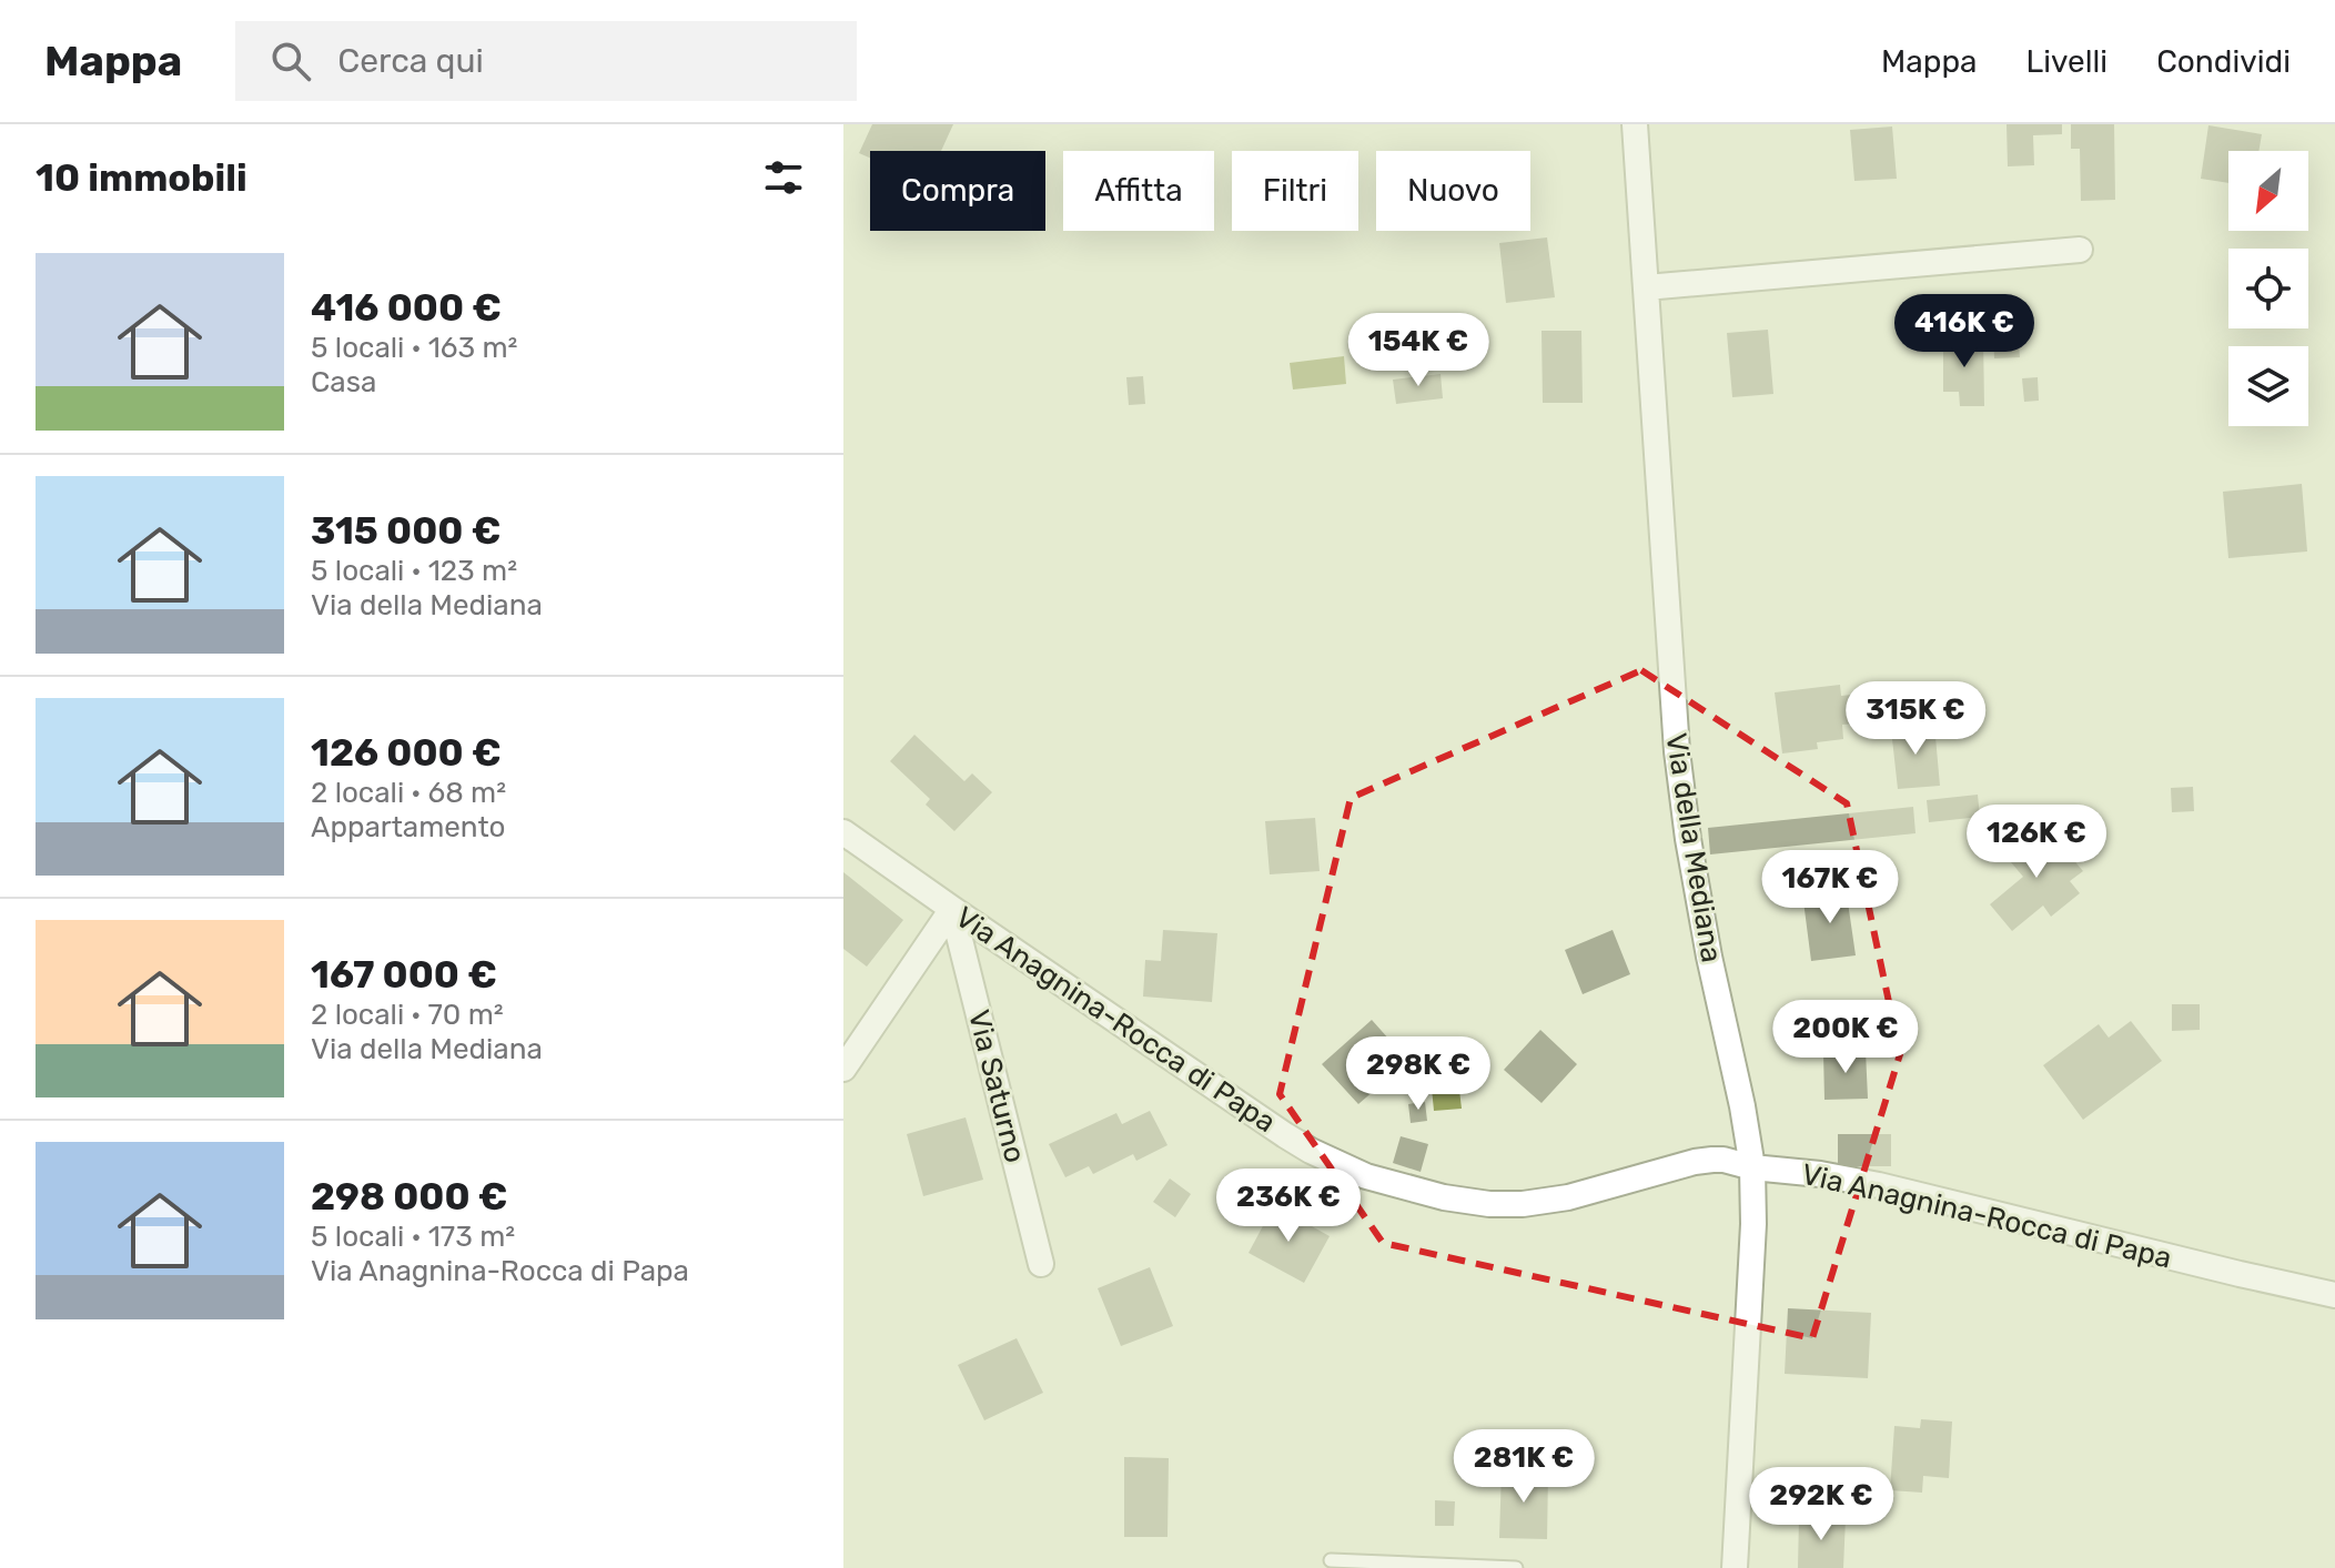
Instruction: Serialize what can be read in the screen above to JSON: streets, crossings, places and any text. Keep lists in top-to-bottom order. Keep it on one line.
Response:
{"streets":{"street":["Via della Mediana","Via Anagnina-Rocca di Papa","Via Saturno"]},"crossings":[["Via della Mediana","Via Anagnina-Rocca di Papa"],["Via Anagnina-Rocca di Papa","Via Saturno"]],"north":"bottom left","page":{"header":"Mappa","search":"Cerca qui","nav":["Mappa","Livelli","Condividi"],"heading":"10 immobili","chip":["Compra","Affitta","Filtri","Nuovo"],"list":[{"name":"416 000 €","note":"5 locali · 163 m² · Casa"},{"name":"315 000 €","note":"5 locali · 123 m² · Via della Mediana"},{"name":"126 000 €","note":"2 locali · 68 m² · Appartamento"},{"name":"167 000 €","note":"2 locali · 70 m² · Via della Mediana"},{"name":"298 000 €","note":"5 locali · 173 m² · Via Anagnina-Rocca di Papa"}],"price":["416K €","154K €","315K €","126K €","167K €","200K €","298K €","236K €","281K €","292K €"]}}
